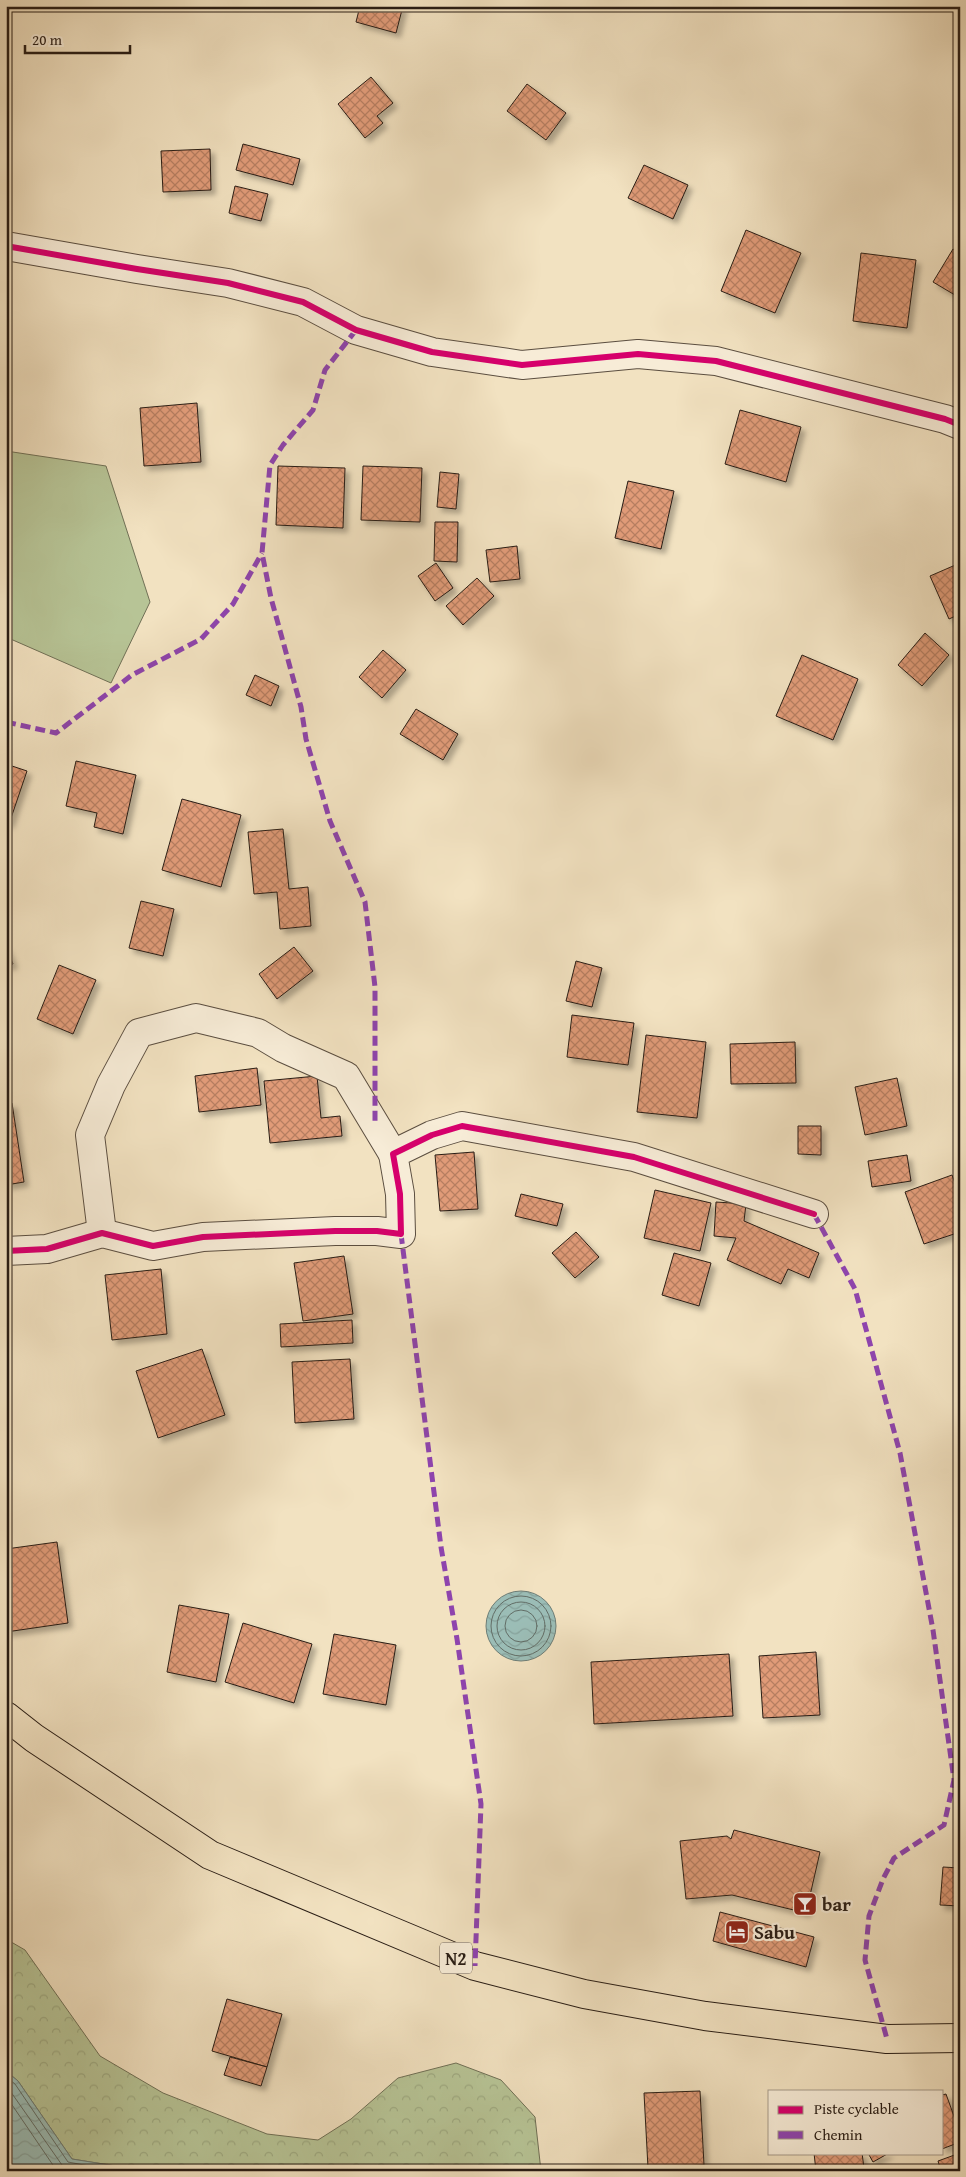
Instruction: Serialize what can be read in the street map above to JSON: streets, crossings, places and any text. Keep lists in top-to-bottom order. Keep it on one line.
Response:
{"streets":{"highway":["N2"]},"places":{"bar":["bar"],"hotel":["Sabu"]},"legend":["Piste cyclable","Chemin"],"scale_bar":"20 m"}
